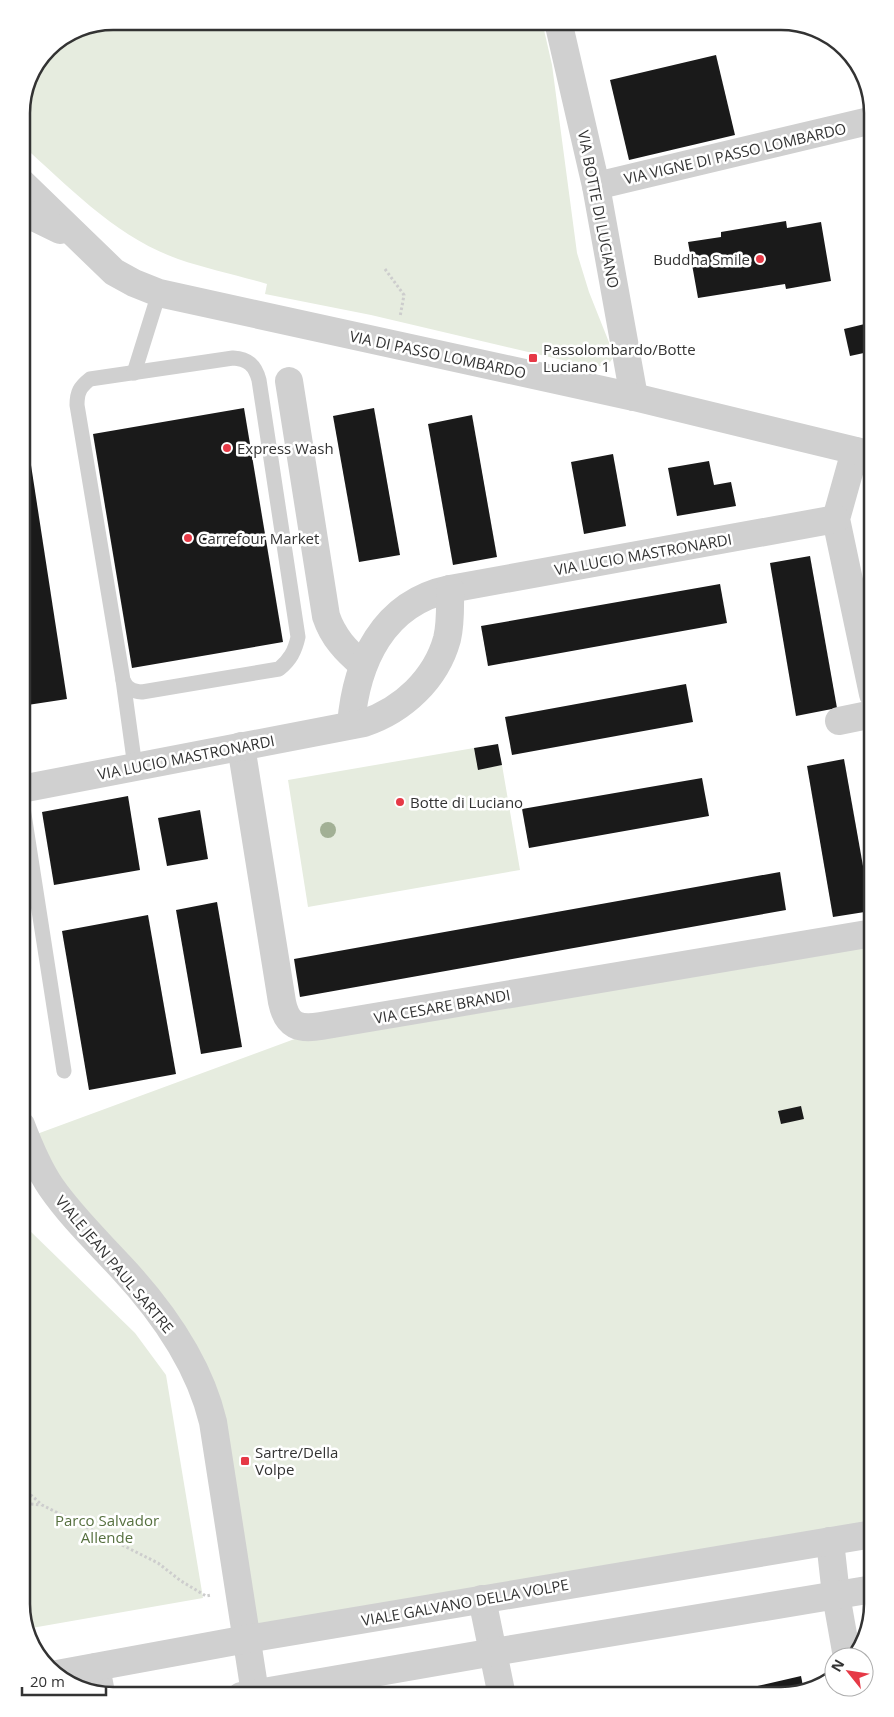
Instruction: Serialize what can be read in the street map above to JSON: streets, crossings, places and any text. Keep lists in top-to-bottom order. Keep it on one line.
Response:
{"streets":{"street":["VIA VIGNE DI PASSO LOMBARDO","VIA BOTTE DI LUCIANO","VIA DI PASSO LOMBARDO","VIA LUCIO MASTRONARDI","VIA CESARE BRANDI","VIALE JEAN PAUL SARTRE","VIALE GALVANO DELLA VOLPE"]},"crossings":[["VIA VIGNE DI PASSO LOMBARDO","VIA BOTTE DI LUCIANO"],["VIA BOTTE DI LUCIANO","VIA DI PASSO LOMBARDO"],["VIA LUCIO MASTRONARDI","VIA CESARE BRANDI"],["VIALE JEAN PAUL SARTRE","VIALE GALVANO DELLA VOLPE"]],"parks":["Parco Salvador Allende"],"places":{"other":["Buddha Smile","Express Wash","Carrefour Market","Botte di Luciano"],"transit":["Passolombardo/Botte Luciano 1","Sartre/Della Volpe"]},"scale_bar":"20 m","north":"top left"}
